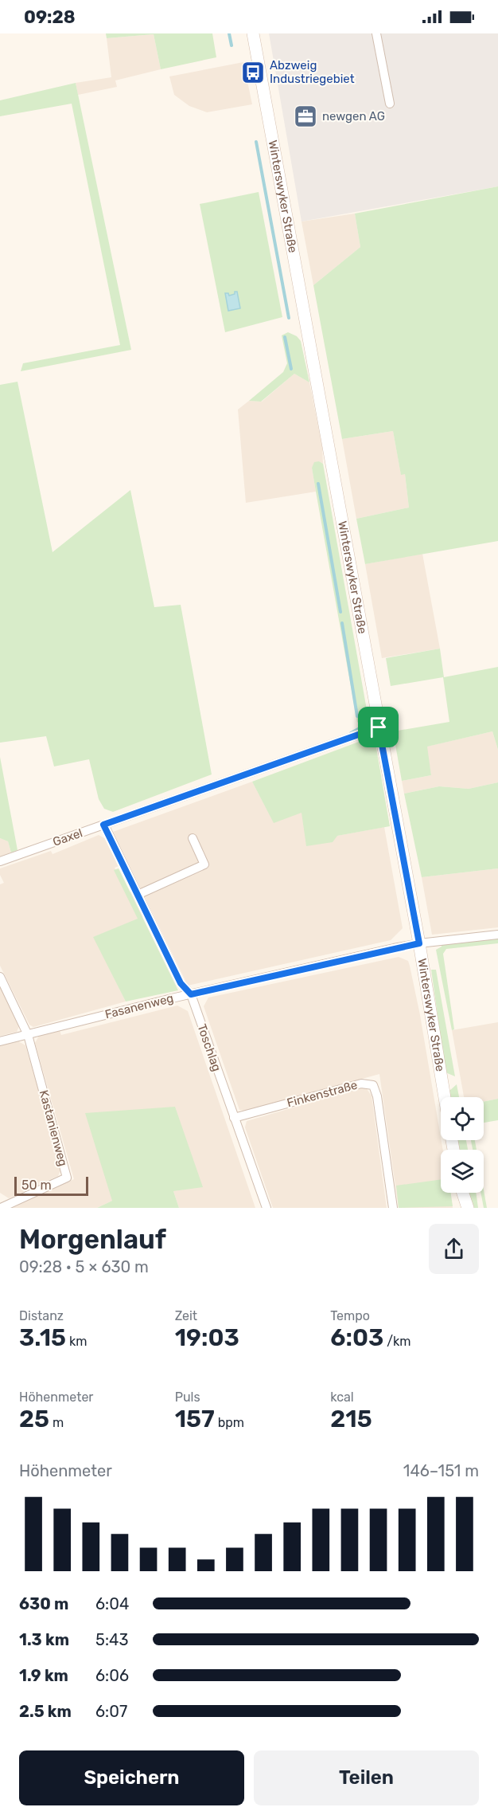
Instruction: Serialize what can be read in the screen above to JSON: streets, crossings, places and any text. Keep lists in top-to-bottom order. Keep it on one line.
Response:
{"streets":{"street":["Winterswyker Straße","Gaxel","Fasanenweg","Toschlag","Finkenstraße","Kastanienweg"]},"crossings":[["Winterswyker Straße","Gaxel"],["Winterswyker Straße","Fasanenweg"],["Gaxel","Toschlag"],["Fasanenweg","Toschlag"],["Fasanenweg","Kastanienweg"],["Toschlag","Finkenstraße"]],"places":{"bus stop":["Abzweig Industriegebiet"],"office":["newgen AG"]},"scale_bar":"50 m","page":{"status":"09:28","scale":"50 m","heading":["Morgenlauf","09:28 · 5 × 630 m"],"stats":[["Distanz","3.15 km"],["Zeit","19:03"],["Tempo","6:03 /km"],["Höhenmeter","25 m"],["Puls","157 bpm"],["kcal","215"]],"chart":["Höhenmeter","146–151 m"],"list":[{"name":"630 m","note":"6:04"},{"name":"1.3 km","note":"5:43"},{"name":"1.9 km","note":"6:06"},{"name":"2.5 km","note":"6:07"}],"buttons":["Speichern","Teilen"]}}
